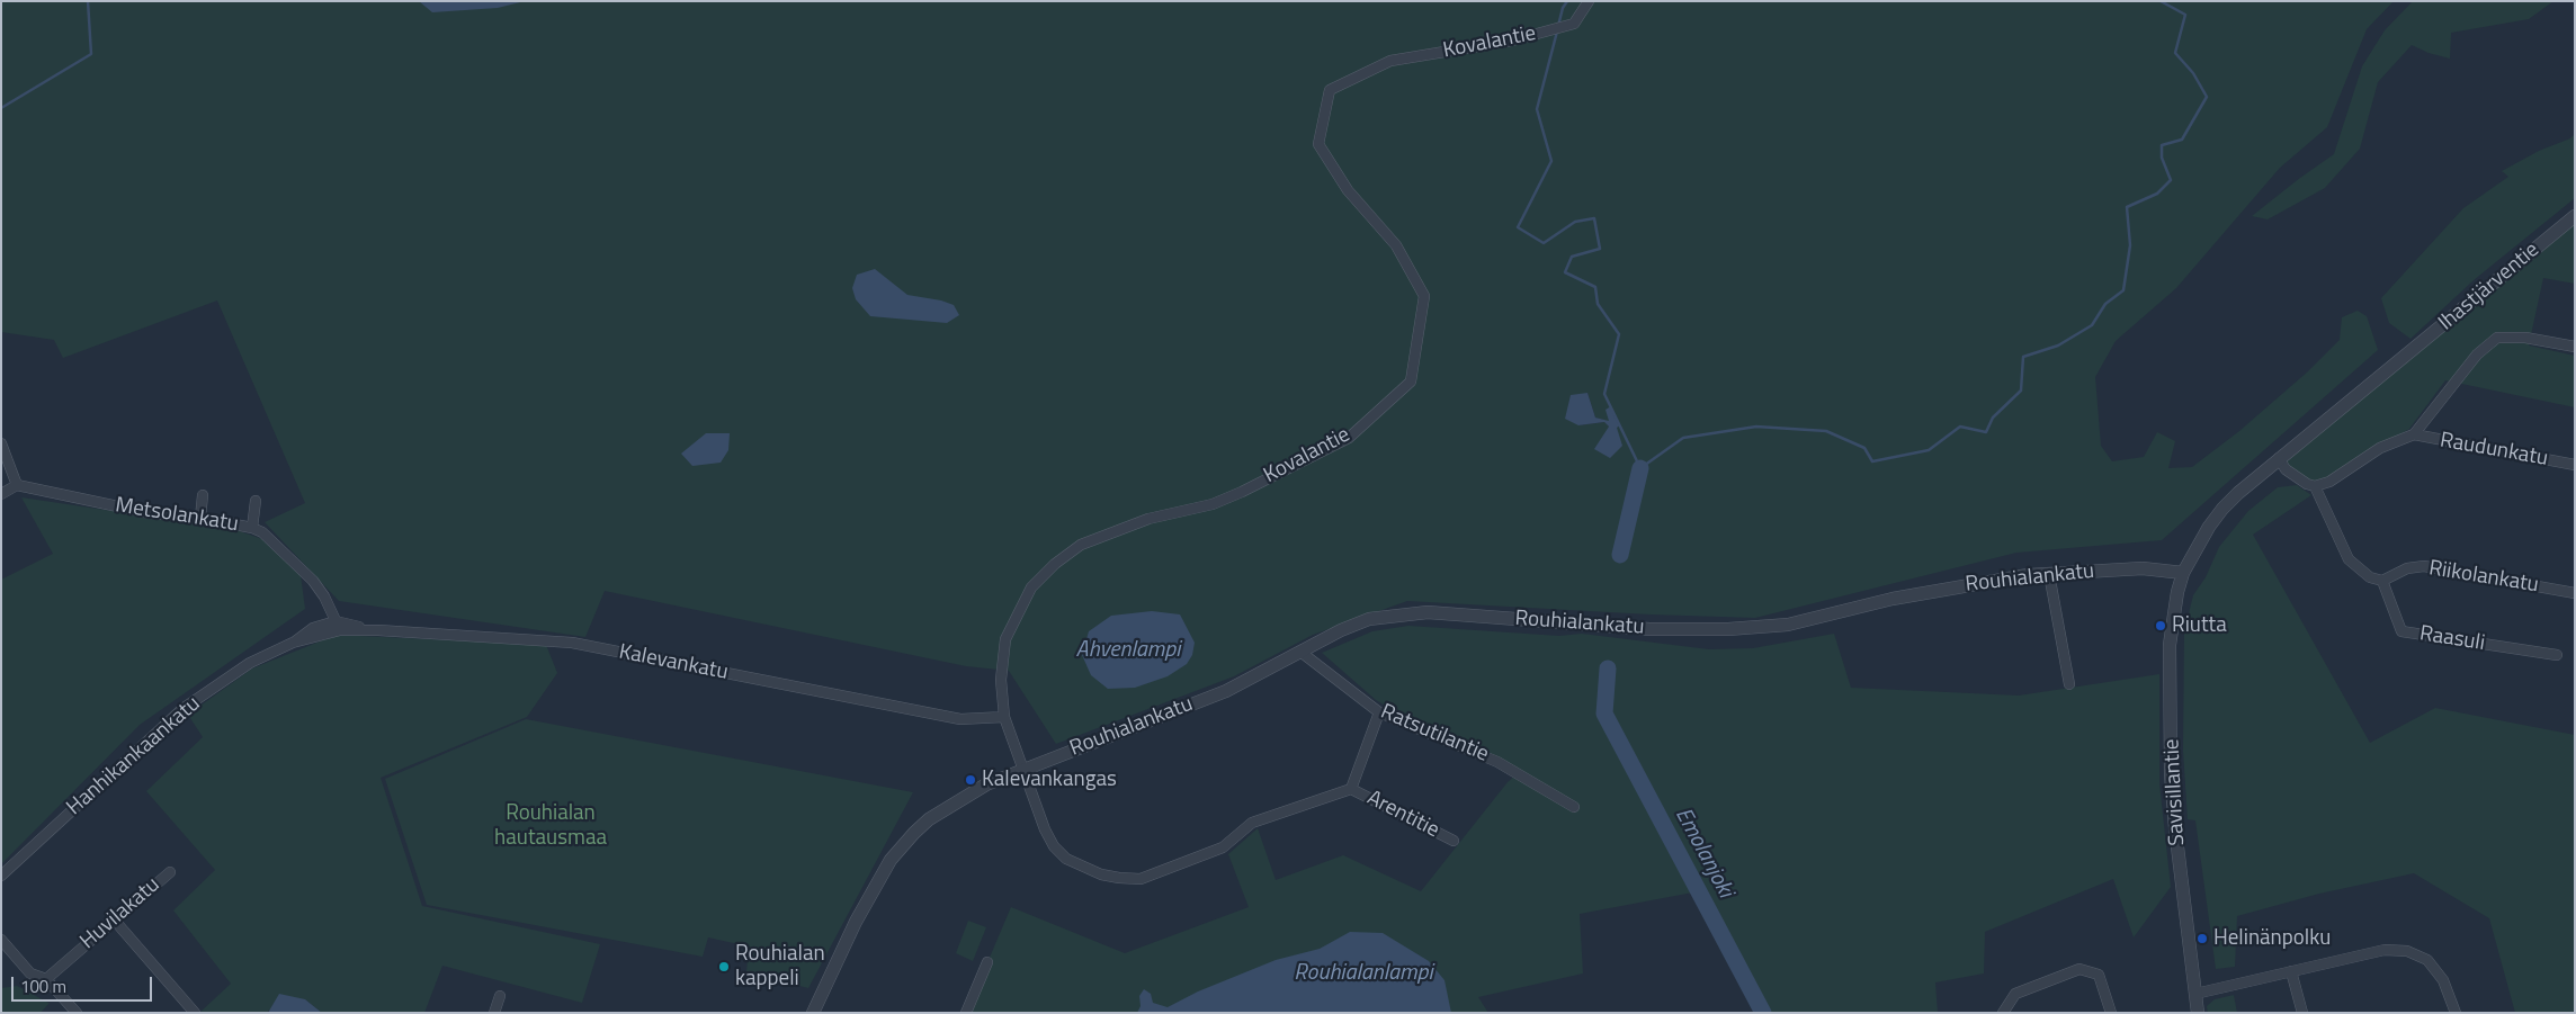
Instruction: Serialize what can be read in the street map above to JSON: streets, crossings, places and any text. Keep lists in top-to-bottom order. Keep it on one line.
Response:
{"streets":{"street":["Kovalantie","Ihastjärventie","Raudunkatu","Metsolankatu","Riikolankatu","Rouhialankatu","Raasuli","Kalevankatu","Ratsutilantie","Hanhikankaankatu","Savisillantie","Arentitie","Huvilakatu"]},"crossings":[["Kovalantie","Rouhialankatu"],["Kovalantie","Kalevankatu"],["Kovalantie","Arentitie"],["Metsolankatu","Kalevankatu"],["Metsolankatu","Hanhikankaankatu"],["Riikolankatu","Raasuli"],["Rouhialankatu","Ratsutilantie"],["Rouhialankatu","Savisillantie"],["Kalevankatu","Hanhikankaankatu"]],"water":["Ahvenlampi","Emolanjoki","Rouhialanlampi"],"parks":["Rouhialan hautausmaa"],"places":["Riutta","Kalevankangas","Helinänpolku","Rouhialan kappeli"],"scale_bar":"100 m"}
